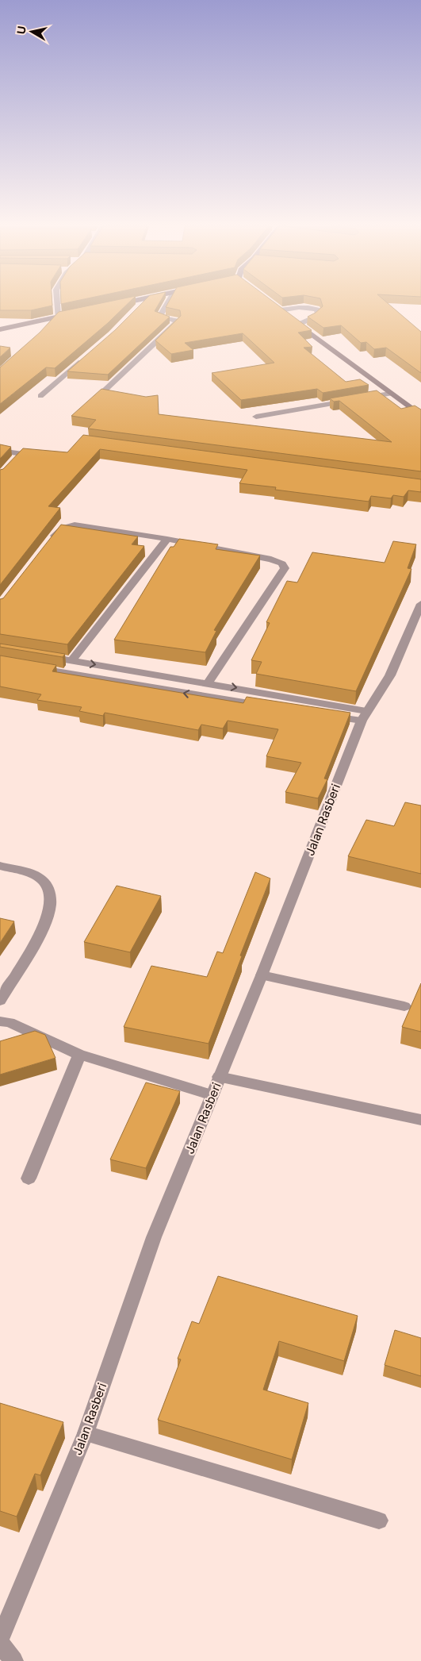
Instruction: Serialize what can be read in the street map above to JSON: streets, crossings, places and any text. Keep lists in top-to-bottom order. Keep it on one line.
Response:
{"streets":{"street":["Jalan Rasberi"]},"north":"left"}
